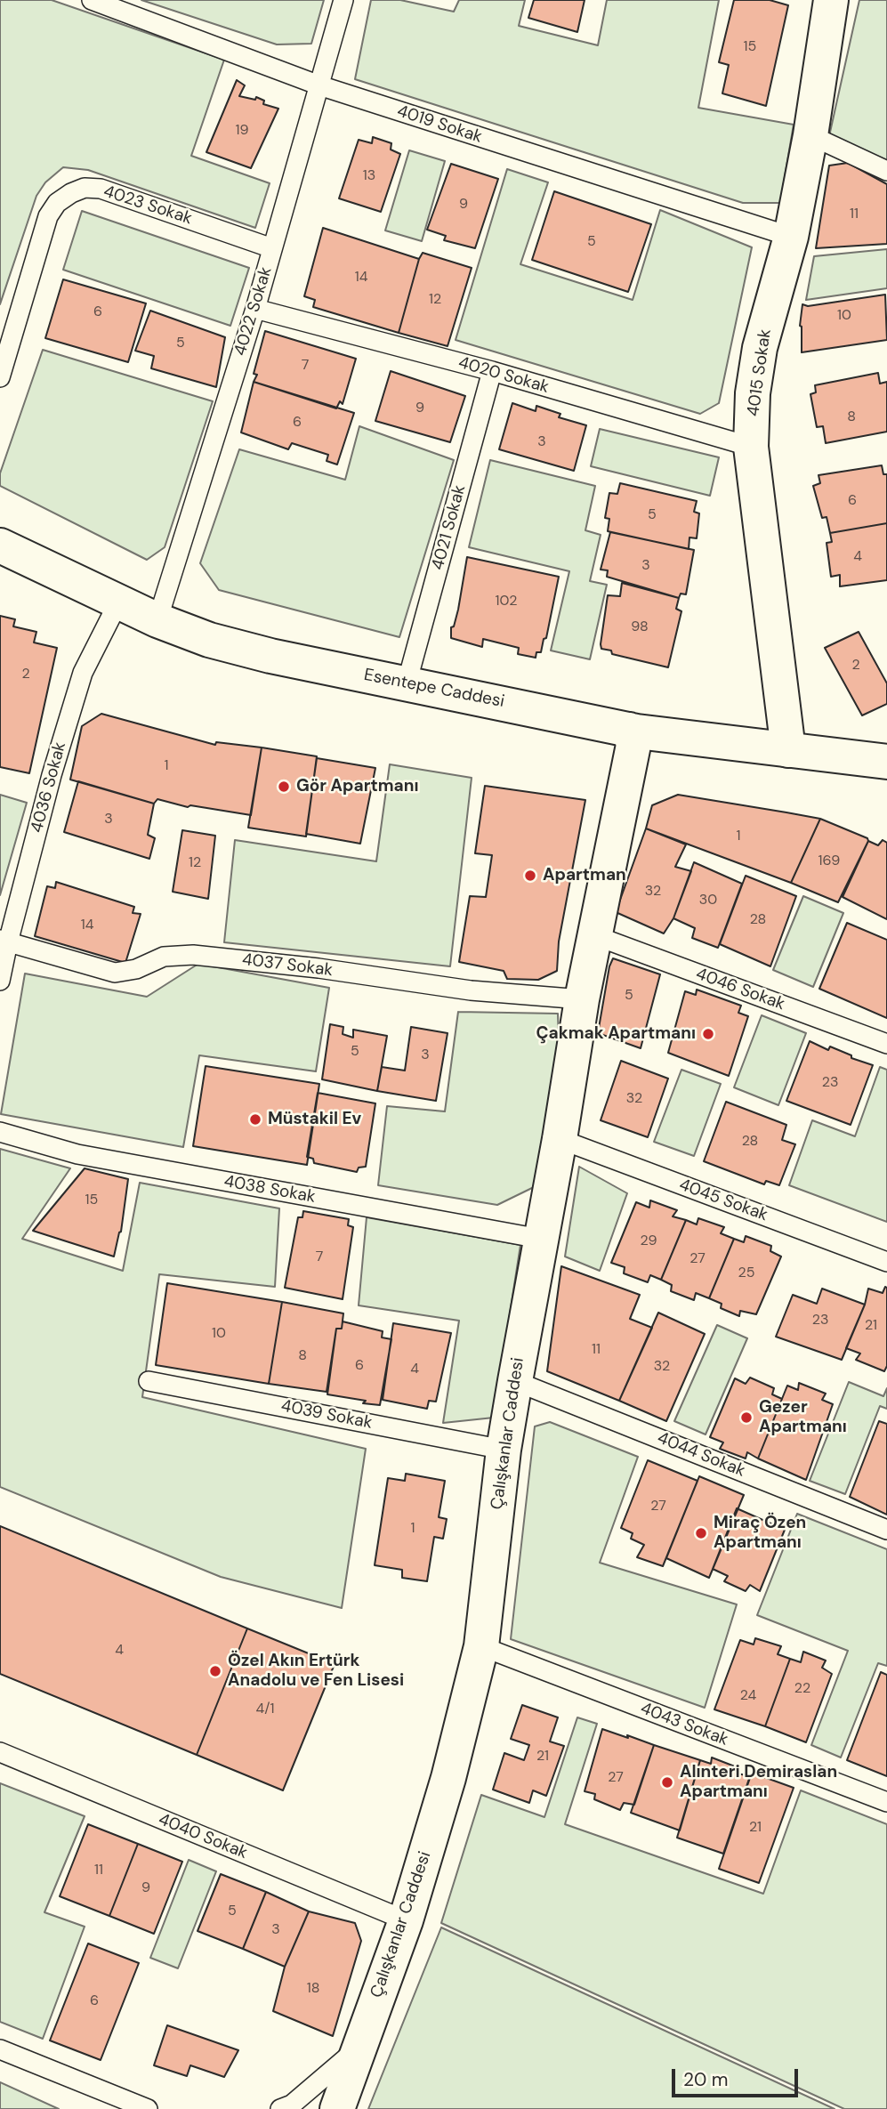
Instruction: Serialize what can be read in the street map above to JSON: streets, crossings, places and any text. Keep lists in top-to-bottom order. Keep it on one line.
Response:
{"streets":{"street":["4015 Sokak","Esentepe Caddesi","Çalışkanlar Caddesi"],"lane":["4019 Sokak","4023 Sokak","4022 Sokak","4020 Sokak","4021 Sokak","4036 Sokak","4037 Sokak","4046 Sokak","4038 Sokak","4045 Sokak","4039 Sokak","4044 Sokak","4043 Sokak","4040 Sokak"]},"crossings":[["4019 Sokak","4022 Sokak"],["4019 Sokak","4015 Sokak"],["4023 Sokak","4022 Sokak"],["4022 Sokak","4020 Sokak"],["4022 Sokak","Esentepe Caddesi"],["4015 Sokak","4020 Sokak"],["4015 Sokak","Esentepe Caddesi"],["4020 Sokak","4021 Sokak"],["4021 Sokak","Esentepe Caddesi"],["Esentepe Caddesi","4036 Sokak"],["Esentepe Caddesi","Çalışkanlar Caddesi"],["4036 Sokak","4037 Sokak"],["4037 Sokak","Çalışkanlar Caddesi"],["4046 Sokak","Çalışkanlar Caddesi"],["4038 Sokak","Çalışkanlar Caddesi"],["4045 Sokak","Çalışkanlar Caddesi"],["4039 Sokak","Çalışkanlar Caddesi"],["Çalışkanlar Caddesi","4044 Sokak"],["Çalışkanlar Caddesi","4043 Sokak"],["Çalışkanlar Caddesi","4040 Sokak"]],"places":["Gör Apartmanı","Apartman","Çakmak Apartmanı","Müstakil Ev","Gezer Apartmanı","Miraç Özen Apartmanı","Özel Akın Ertürk Anadolu ve Fen Lisesi","Alınteri Demiraslan Apartmanı"],"house_numbers":["15","19","13","9","11","5","14","12","6","10","5","7","9","8","6","3","6","5","4","3","102","98","2","2","1","3","1","169","12","32","30","28","14","5","5","3","23","32","28","15","29","7","27","25","23","21","10","11","8","6","32","4","27","1","4","22","24","4/1","21","27","21","11","9","5","3","18","6"],"scale_bar":"20 m"}
